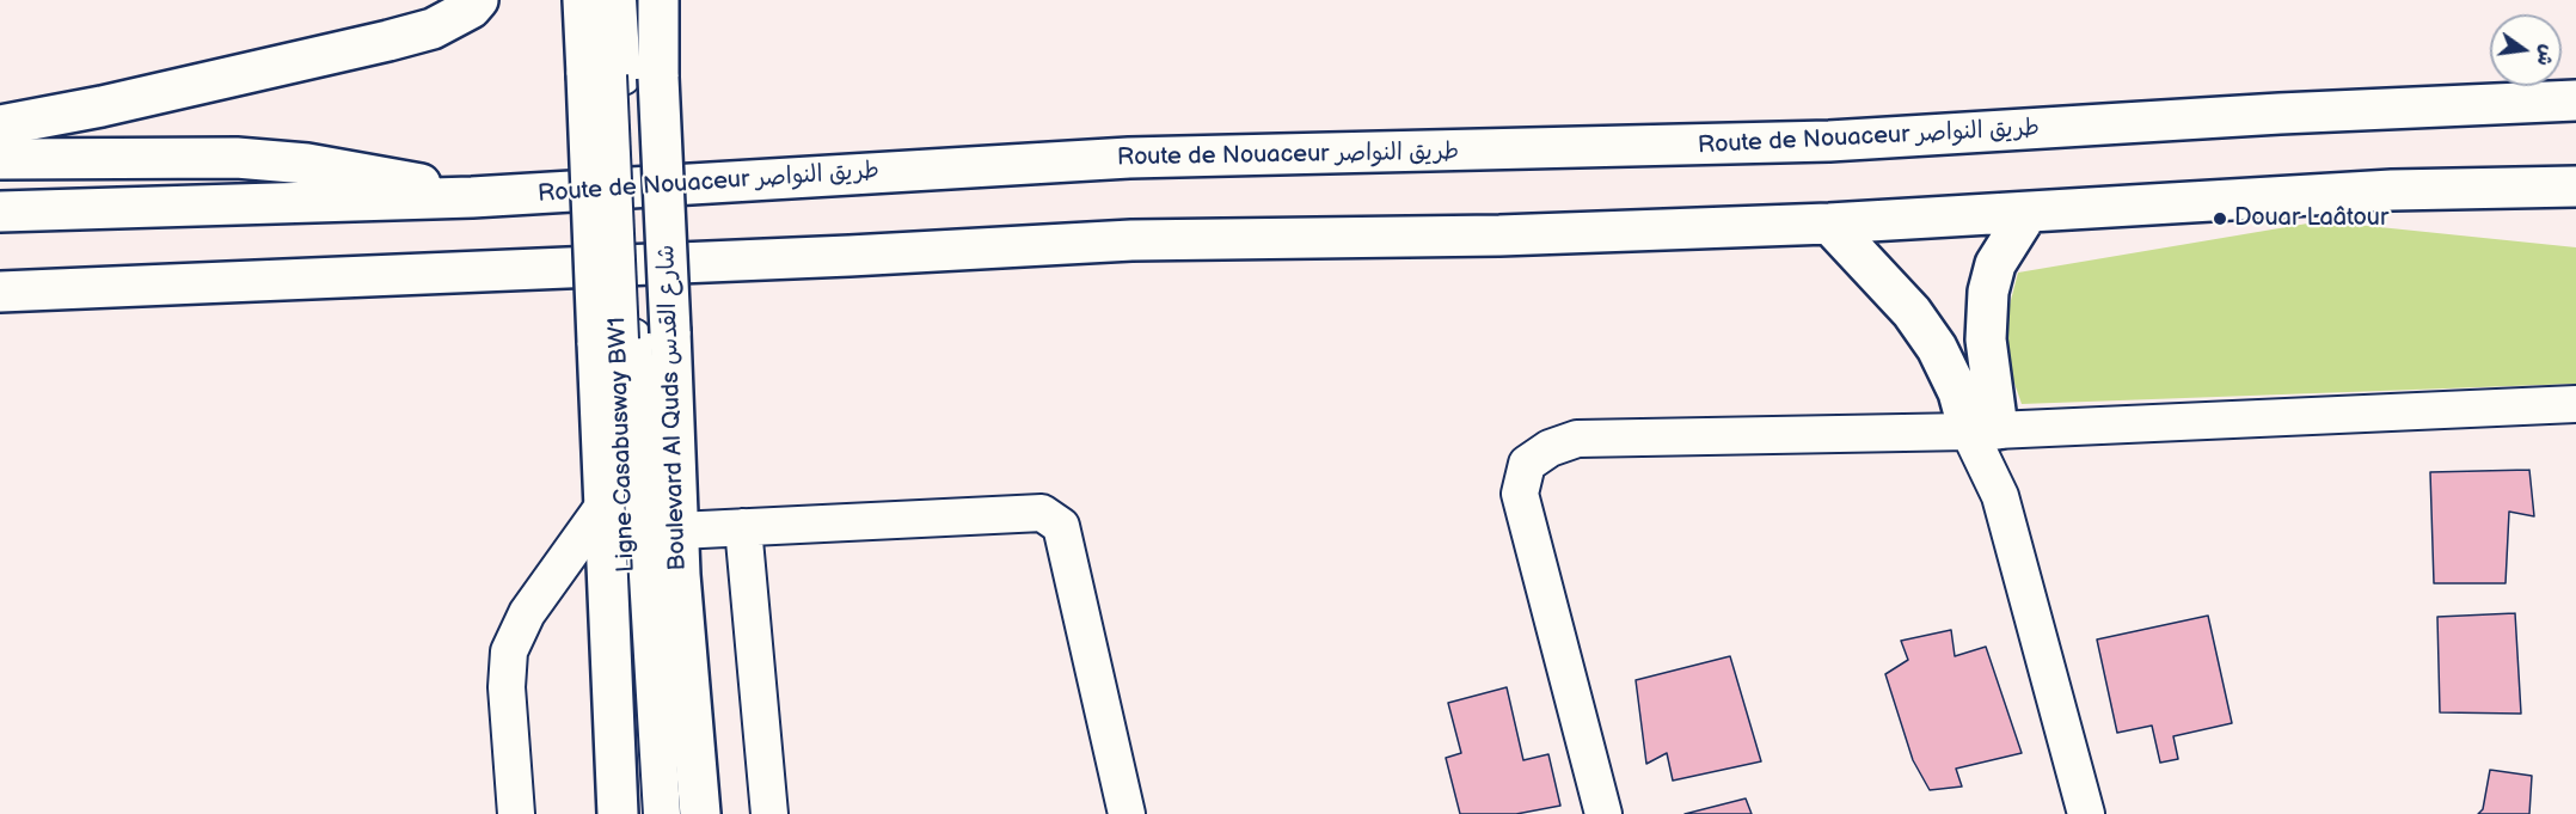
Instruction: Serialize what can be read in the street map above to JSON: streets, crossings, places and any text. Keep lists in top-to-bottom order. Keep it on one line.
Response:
{"streets":{"main road":["Route de Nouaceur طريق النواصر","Boulevard Al Quds شارع القدس"],"street":["Ligne Casabusway BW1"]},"crossings":[["Boulevard Al Quds شارع القدس","Ligne Casabusway BW1"]],"places":["Douar Laâtour"],"north":"right"}
